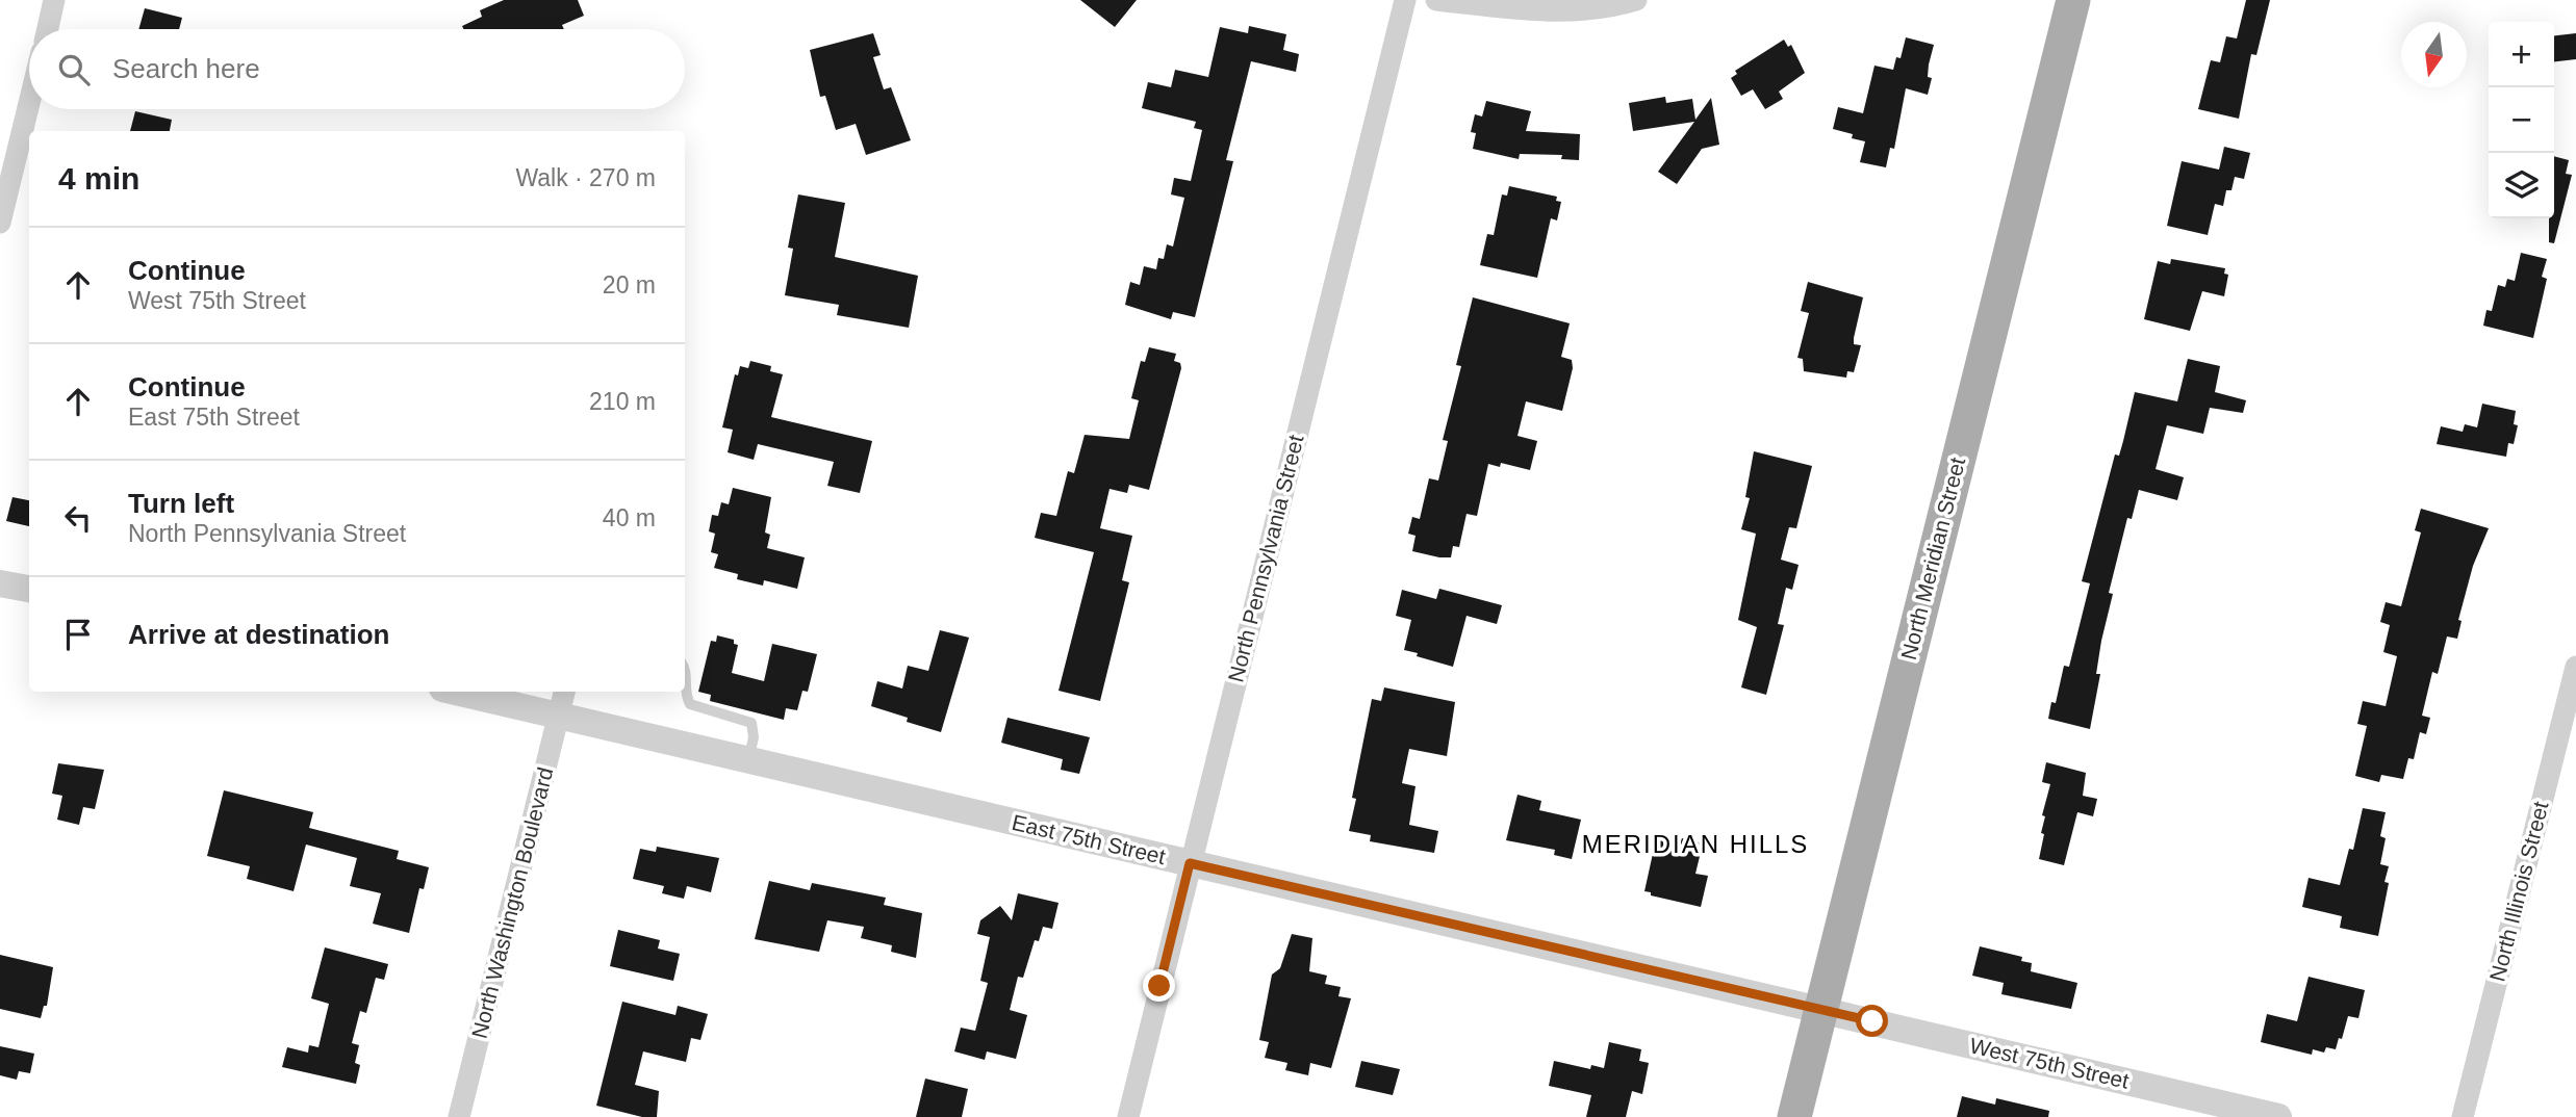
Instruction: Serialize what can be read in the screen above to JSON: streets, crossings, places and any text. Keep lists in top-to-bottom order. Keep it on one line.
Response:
{"streets":{"main road":["North Meridian Street"],"street":["North Pennsylvania Street","East 75th Street","North Illinois Street","North Washington Boulevard","West 75th Street"]},"crossings":[["North Pennsylvania Street","East 75th Street"],["North Meridian Street","East 75th Street"],["North Meridian Street","West 75th Street"],["East 75th Street","North Washington Boulevard"],["East 75th Street","West 75th Street"]],"districts":["MERIDIAN HILLS"],"north":"bottom","page":{"map_buttons":["+","−"],"search":"Search here","heading":["4 min","Walk · 270 m"],"list":[["Continue","West 75th Street","20 m"],["Continue","East 75th Street","210 m"],["Turn left","North Pennsylvania Street","40 m"],"Arrive at destination"]}}
